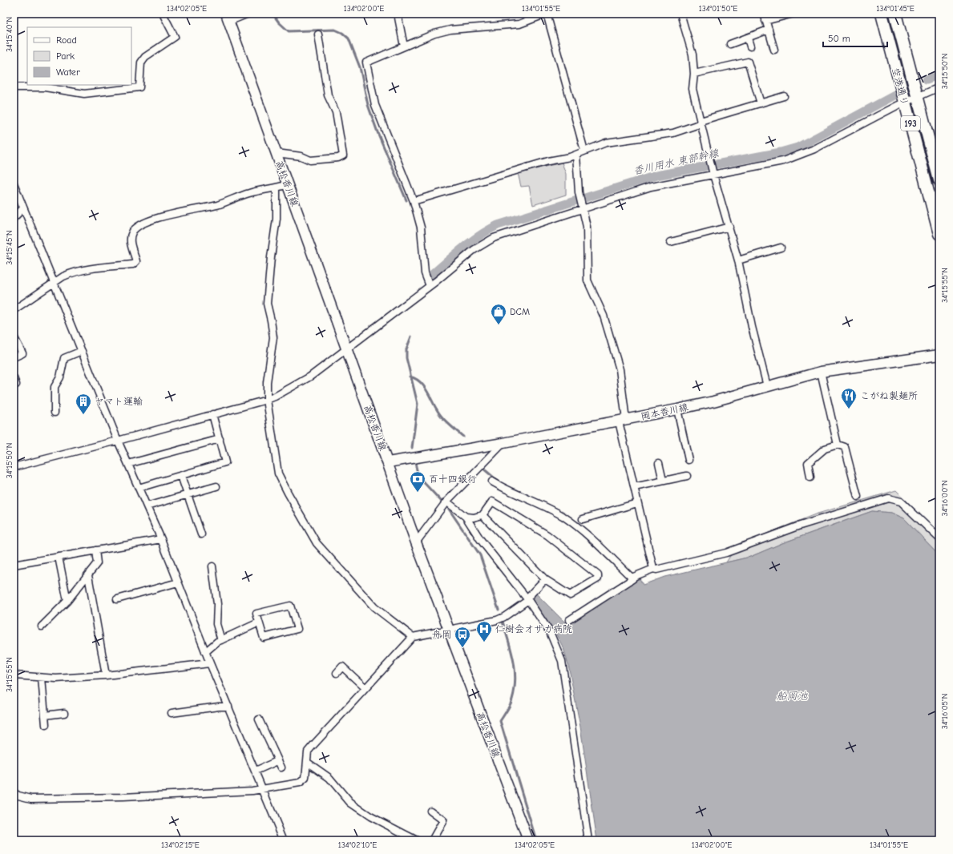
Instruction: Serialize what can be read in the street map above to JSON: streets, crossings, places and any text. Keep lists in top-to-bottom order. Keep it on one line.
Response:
{"streets":{"highway":["空港通り","193"],"main road":["高松香川線","岡本香川線"]},"crossings":[["高松香川線","岡本香川線"]],"water":["香川用水 東部幹線","船岡池"],"places":{"shop":["DCM"],"restaurant":["こがね製麺所"],"building":["ヤマト運輸"],"bank":["百十四銀行"],"hospital":["仁樹会オサカ病院"],"bus stop":["舟岡"]},"legend":["Road","Park","Water"],"scale_bar":"50 m","coordinates":["134°02'05\"E","134°02'00\"E","134°01'55\"E","134°01'50\"E","134°01'45\"E","34°15'40\"N","34°15'50\"N","34°15'45\"N","34°15'55\"N","34°16'00\"N","34°16'05\"N","134°02'15\"E","134°02'10\"E"]}
